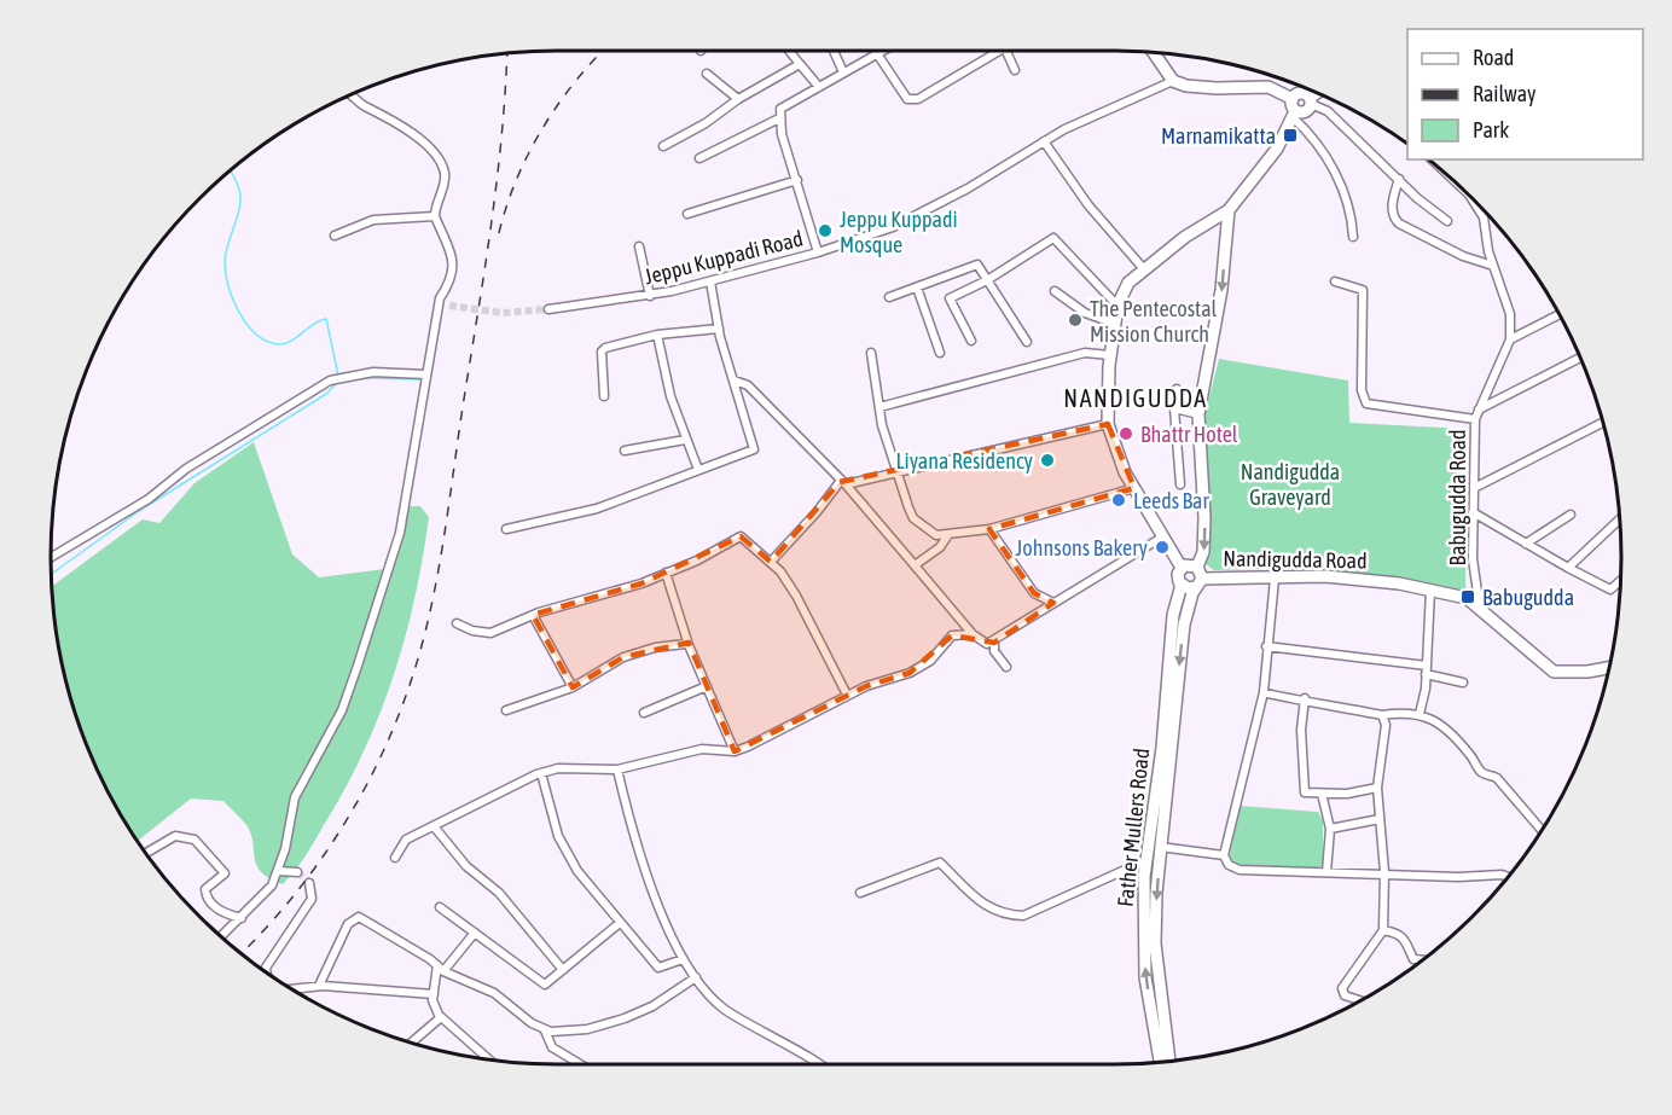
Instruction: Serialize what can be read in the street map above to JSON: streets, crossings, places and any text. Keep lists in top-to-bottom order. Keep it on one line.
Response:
{"streets":{"main road":["Nandigudda Road","Father Mullers Road"],"street":["Jeppu Kuppadi Road","Babugudda Road"]},"crossings":[["Babugudda Road","Nandigudda Road"]],"one_way":["Nandigudda Road"],"districts":["NANDIGUDDA"],"parks":["Nandigudda Graveyard"],"places":{"transit":["Marnamikatta","Babugudda"],"other":["Jeppu Kuppadi Mosque","The Pentecostal Mission Church","Bhattr Hotel","Liyana Residency","Leeds Bar","Johnsons Bakery"]},"legend":["Road","Railway","Park"]}
